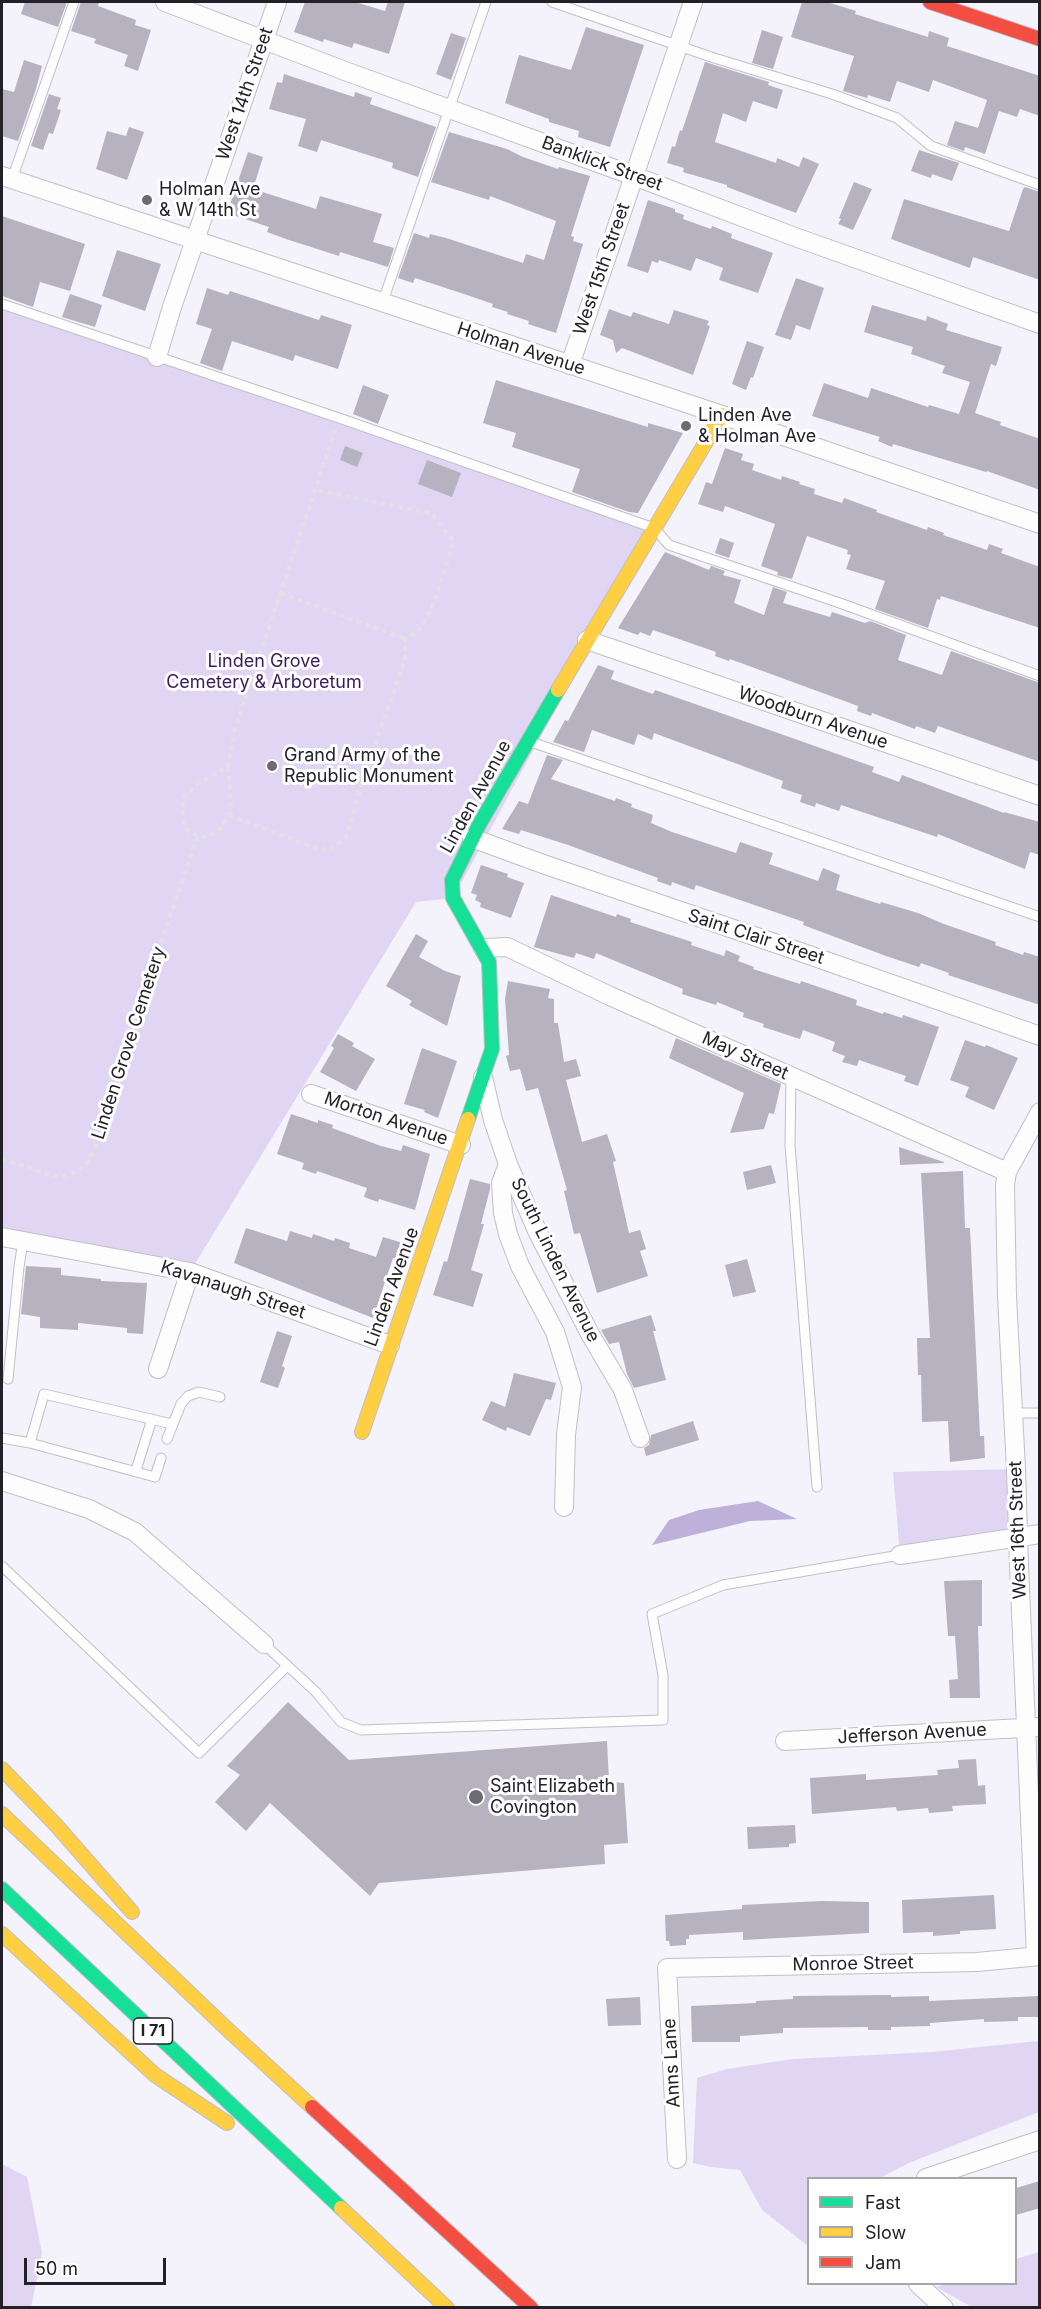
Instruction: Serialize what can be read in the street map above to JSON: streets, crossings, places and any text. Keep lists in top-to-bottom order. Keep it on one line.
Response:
{"streets":{"main road":["Linden Avenue","I 71"],"street":["West 14th Street","Banklick Street","West 15th Street","Holman Avenue","Woodburn Avenue","Saint Clair Street","May Street","Morton Avenue","South Linden Avenue","Kavanaugh Street","West 16th Street","Jefferson Avenue","Monroe Street","Anns Lane"],"path":["Linden Grove Cemetery"]},"crossings":[["West 14th Street","Banklick Street"],["West 14th Street","Holman Avenue"],["Banklick Street","West 15th Street"],["West 15th Street","Holman Avenue"],["Holman Avenue","Linden Avenue"],["Woodburn Avenue","Linden Avenue"],["Linden Avenue","Saint Clair Street"],["Linden Avenue","May Street"],["Linden Avenue","Morton Avenue"],["Linden Avenue","South Linden Avenue"],["Linden Avenue","Kavanaugh Street"],["May Street","West 16th Street"],["West 16th Street","Jefferson Avenue"],["West 16th Street","Monroe Street"],["Monroe Street","Anns Lane"]],"parks":["Linden Grove Cemetery & Arboretum"],"places":["Holman Ave & W 14th St","Linden Ave & Holman Ave","Grand Army of the Republic Monument","Saint Elizabeth Covington"],"legend":["Fast","Slow","Jam"],"scale_bar":"50 m"}
